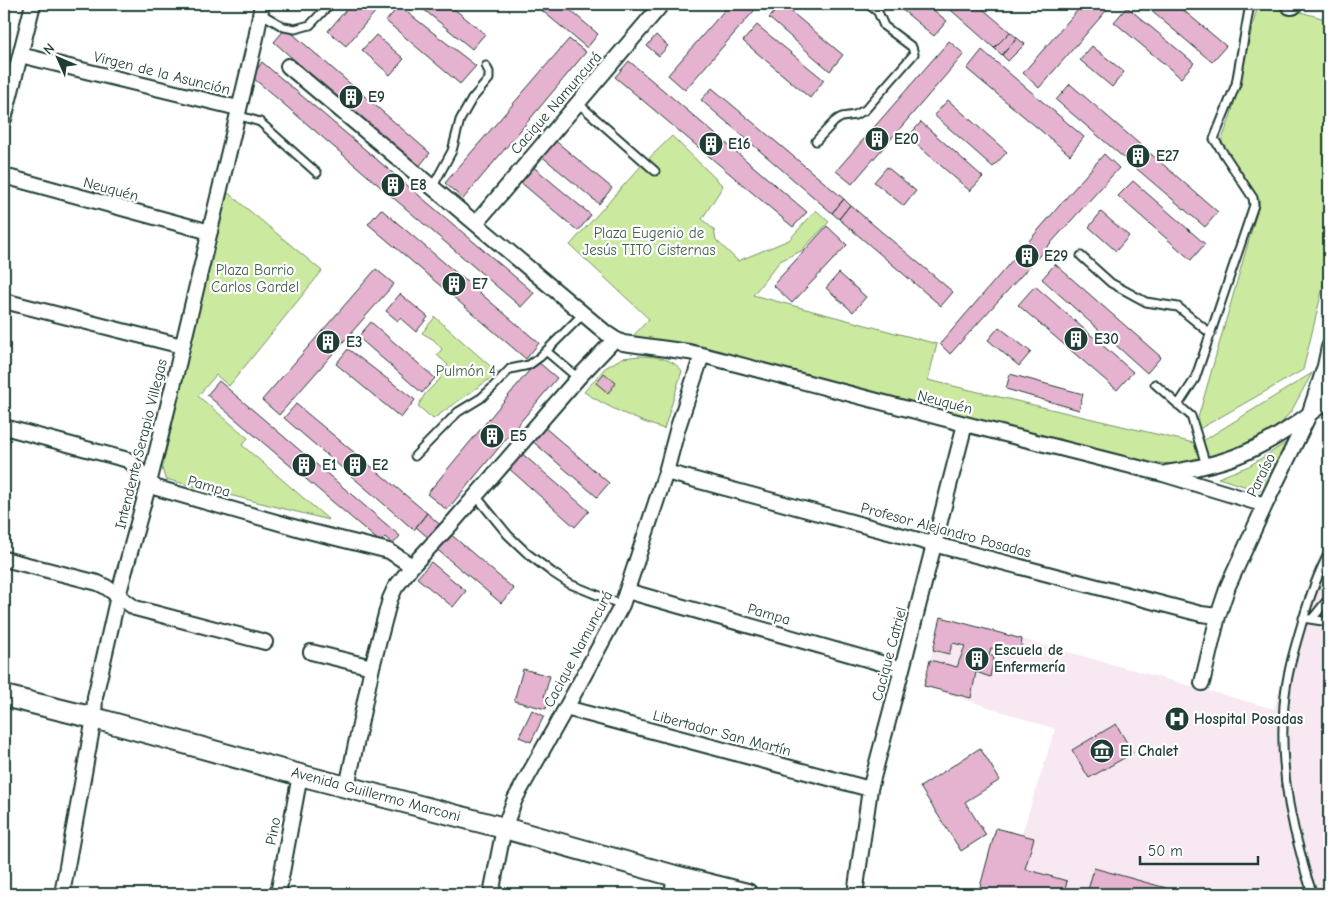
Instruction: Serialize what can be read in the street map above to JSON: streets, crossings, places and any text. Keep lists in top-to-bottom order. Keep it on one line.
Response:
{"streets":{"main road":["Avenida Guillermo Marconi"],"street":["Virgen de la Asunción","Cacique Namuncurá","Neuquén","Intendente Serapio Villegas","Paraíso","Pampa","Profesor Alejandro Posadas","Cacique Catriel","Libertador San Martín","Pino"]},"crossings":[["Virgen de la Asunción","Intendente Serapio Villegas"],["Cacique Namuncurá","Neuquén"],["Cacique Namuncurá","Pampa"],["Cacique Namuncurá","Profesor Alejandro Posadas"],["Cacique Namuncurá","Libertador San Martín"],["Cacique Namuncurá","Avenida Guillermo Marconi"],["Neuquén","Intendente Serapio Villegas"],["Neuquén","Paraíso"],["Neuquén","Cacique Catriel"],["Intendente Serapio Villegas","Pampa"],["Intendente Serapio Villegas","Avenida Guillermo Marconi"],["Paraíso","Profesor Alejandro Posadas"],["Pampa","Cacique Catriel"],["Profesor Alejandro Posadas","Cacique Catriel"],["Cacique Catriel","Libertador San Martín"],["Avenida Guillermo Marconi","Pino"]],"parks":["Plaza Eugenio de Jesús TITO Cisternas","Plaza Barrio Carlos Gardel","Pulmón 4"],"places":{"building":["E9","E20","E16","E27","E8","E29","E7","E30","E3","E5","E1","E2","Escuela de Enfermería"],"hospital":["Hospital Posadas"],"museum":["El Chalet"]},"scale_bar":"50 m","north":"top left"}
